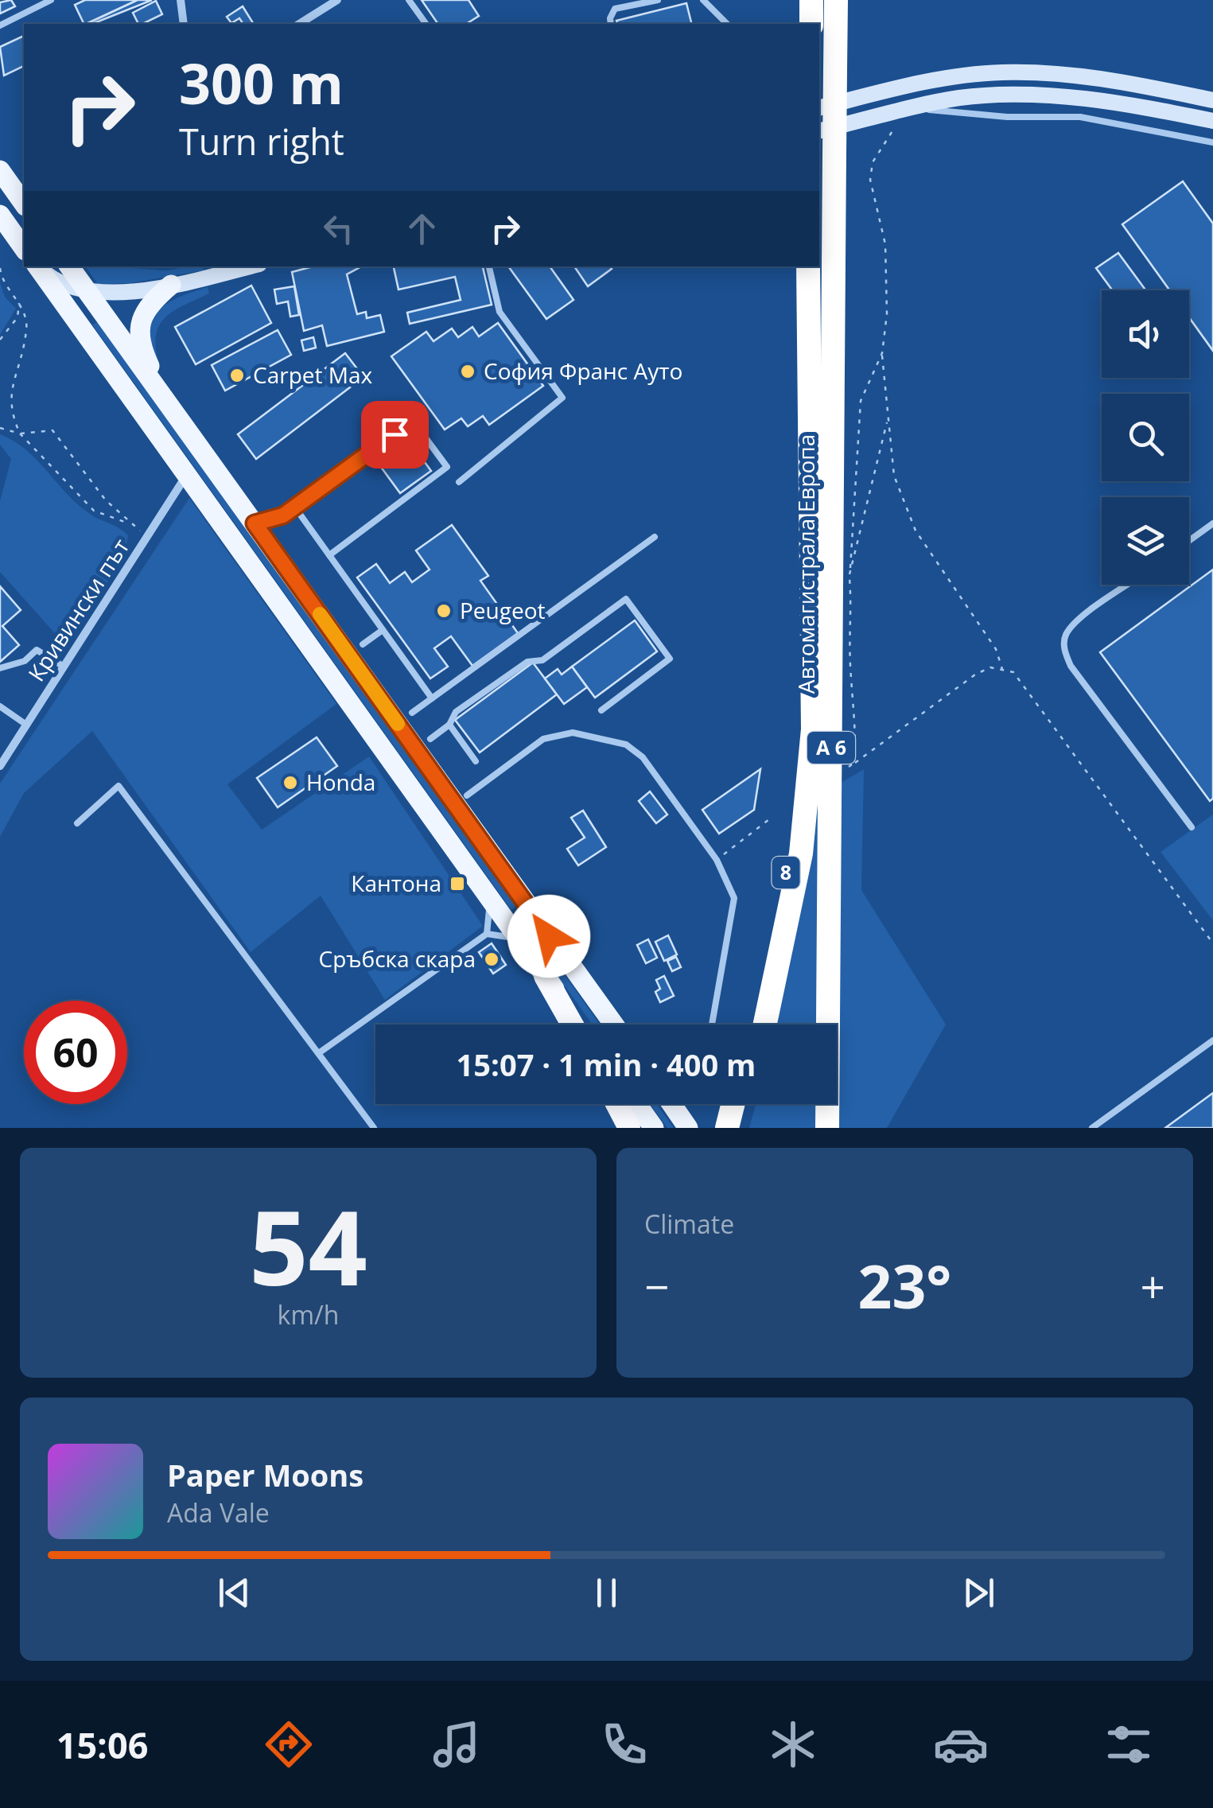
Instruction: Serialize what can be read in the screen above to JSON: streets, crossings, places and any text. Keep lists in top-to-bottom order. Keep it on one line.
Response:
{"streets":{"highway":["Автомагистрала Европа","A 6","8"],"street":["Кривински път"]},"crossings":[["Автомагистрала Европа","8"]],"places":{"other":["София Франс Ауто","Carpet Max","Peugeot","Honda","Сръбска скара"],"transit":["Кантона"]},"page":{"turn":["300 m","Turn right"],"limit":"60","trip":"15:07 · 1 min · 400 m","tile":[["54","km/h"],"Climate"],"heat":["−","23°","+"],"song":["Paper Moons","Ada Vale"],"tabs":"15:06"}}
